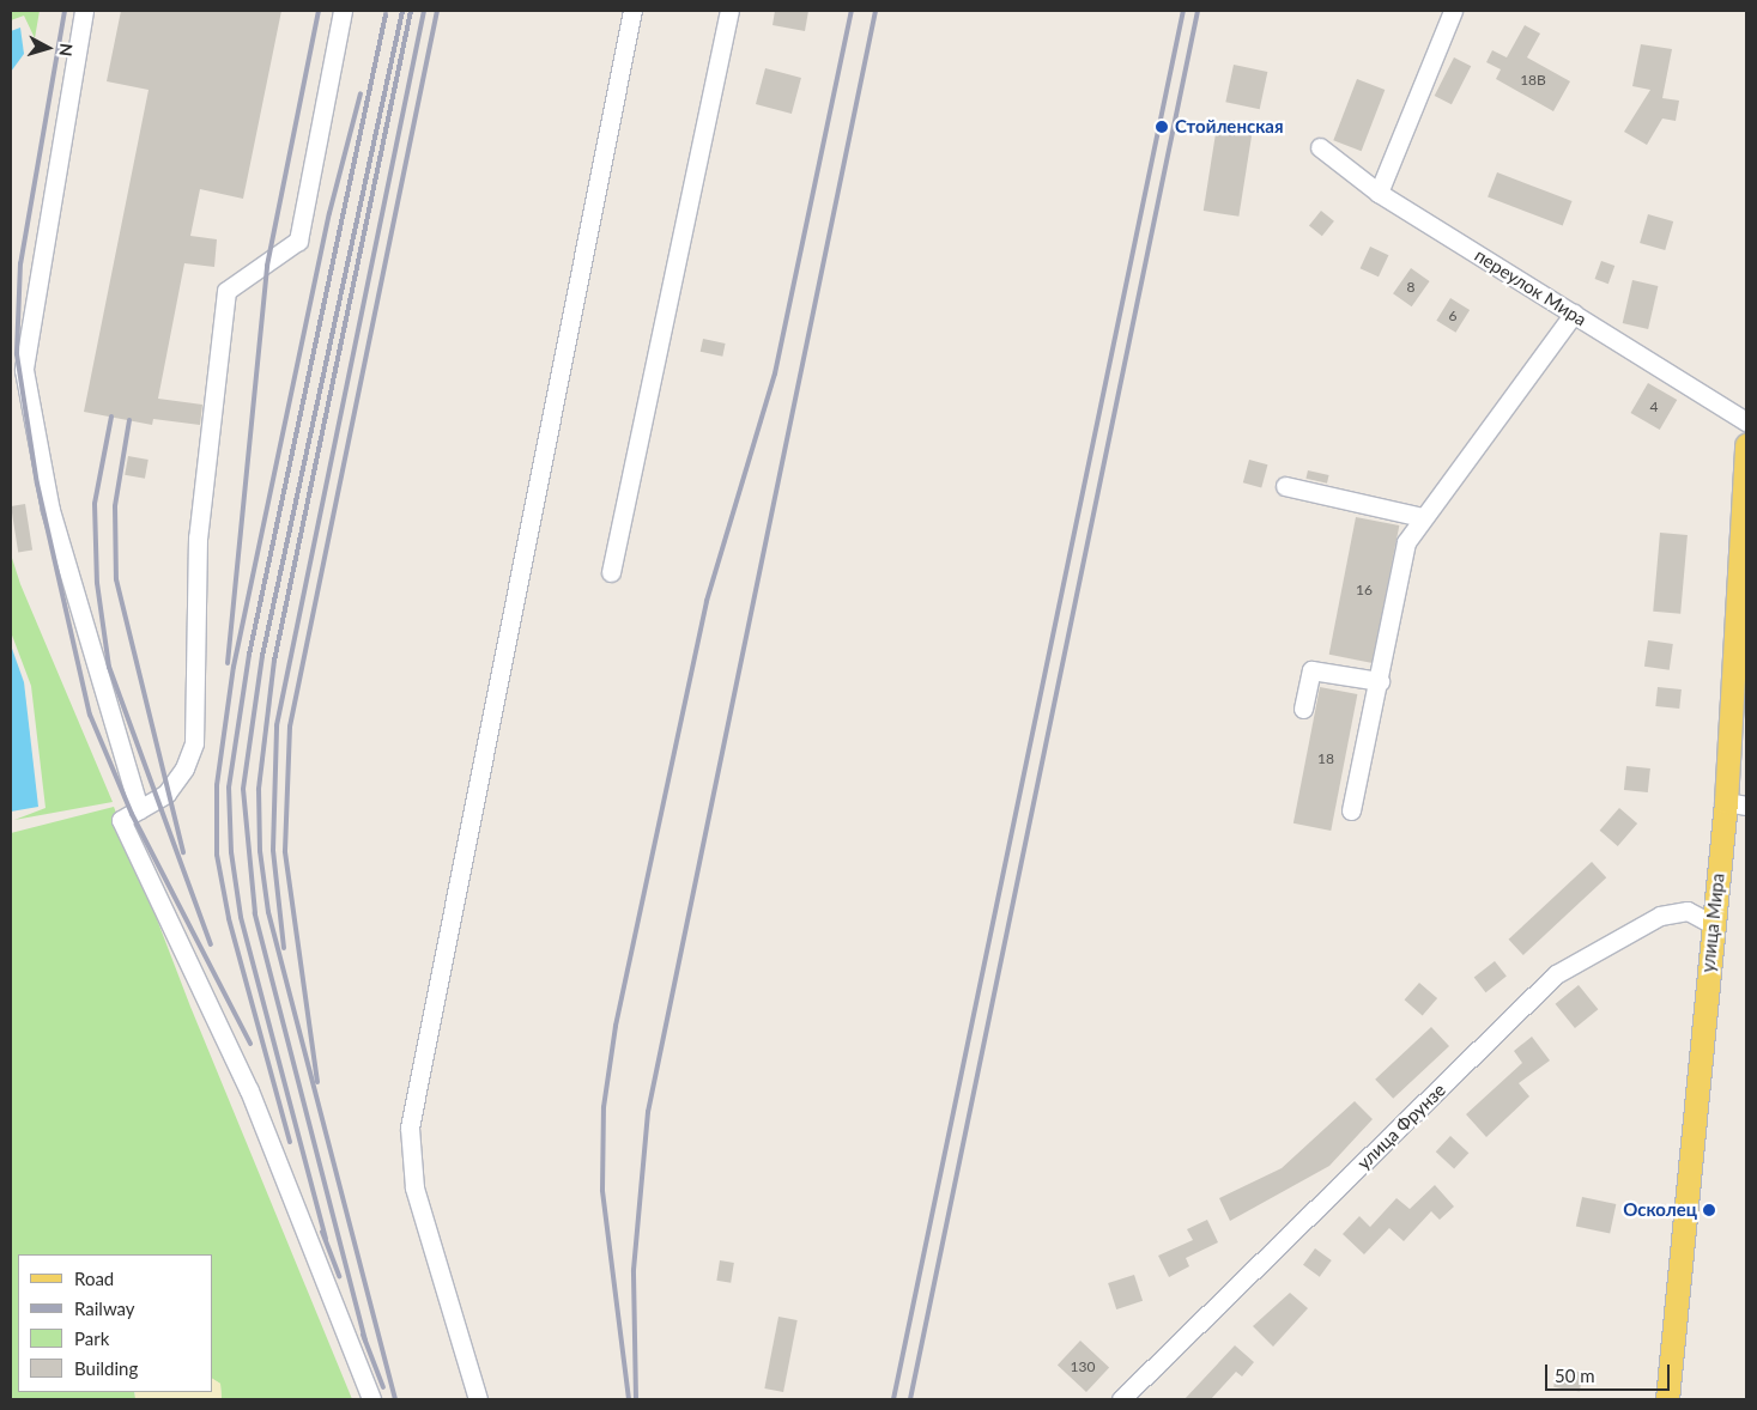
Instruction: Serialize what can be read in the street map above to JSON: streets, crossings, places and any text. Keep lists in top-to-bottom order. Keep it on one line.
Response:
{"streets":{"main road":["улица Мира"],"street":["переулок Мира","улица Фрунзе"]},"crossings":[["улица Мира","улица Фрунзе"]],"places":["Стойленская","Осколец"],"house_numbers":["18В","8","6","4","16","18","130"],"legend":["Road","Railway","Park","Building"],"scale_bar":"50 m","north":"right"}
